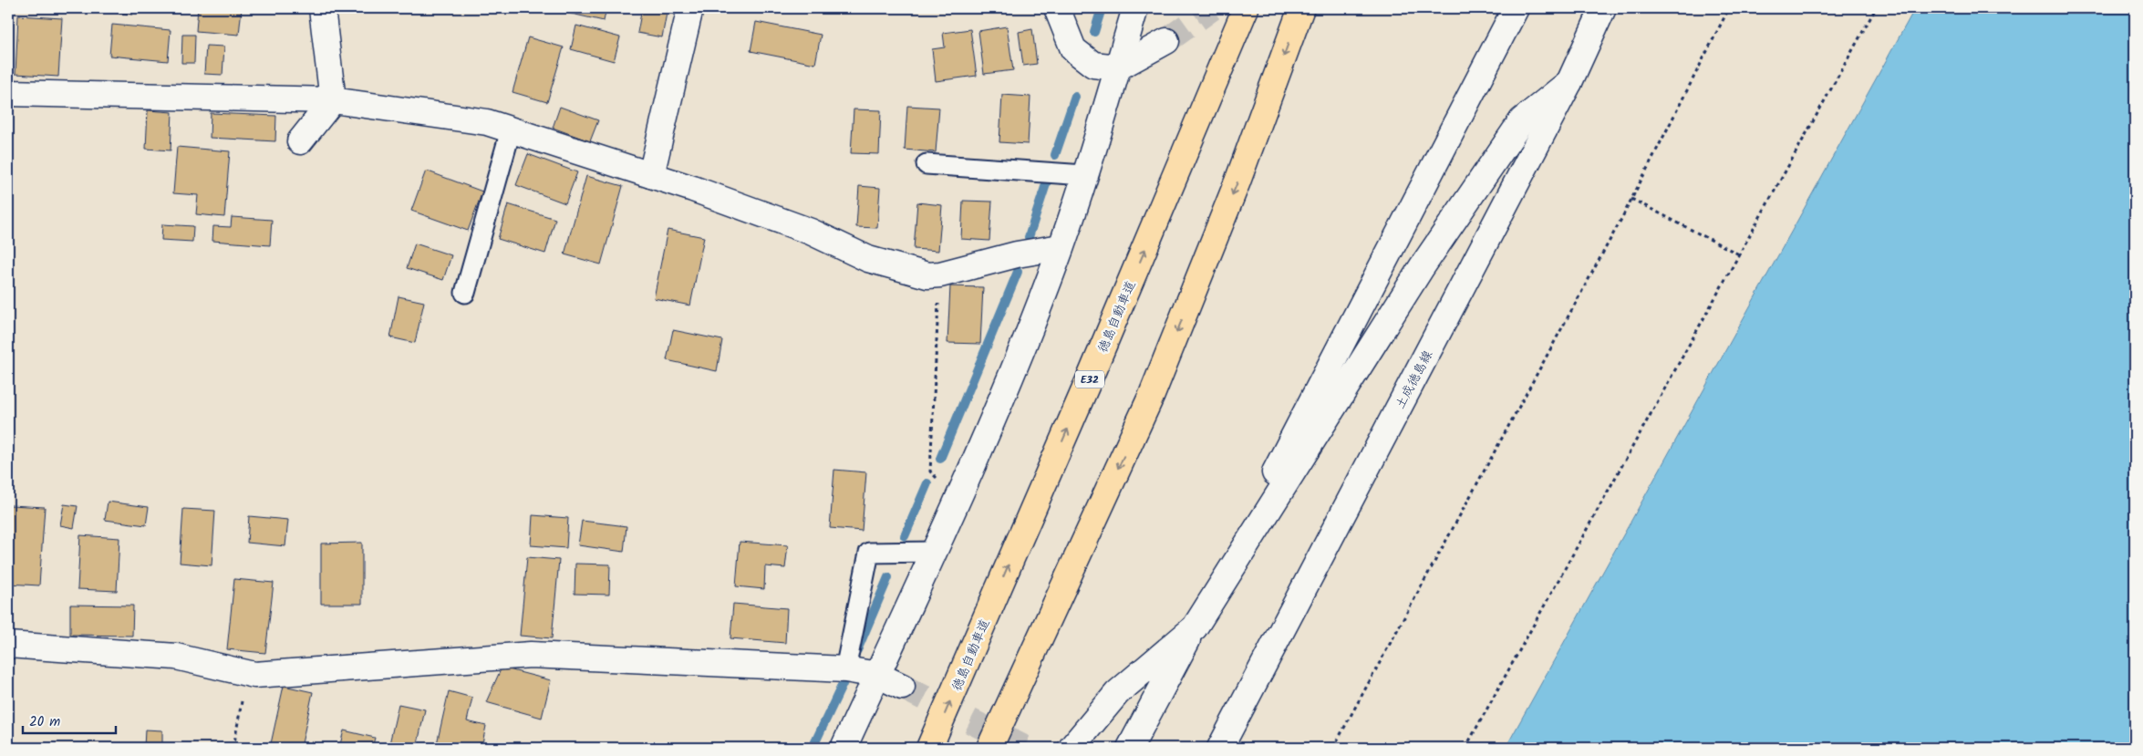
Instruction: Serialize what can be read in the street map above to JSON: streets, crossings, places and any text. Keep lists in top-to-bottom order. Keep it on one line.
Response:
{"streets":{"highway":["徳島自動車道","E32"],"street":["土成徳島線"]},"scale_bar":"20 m"}
